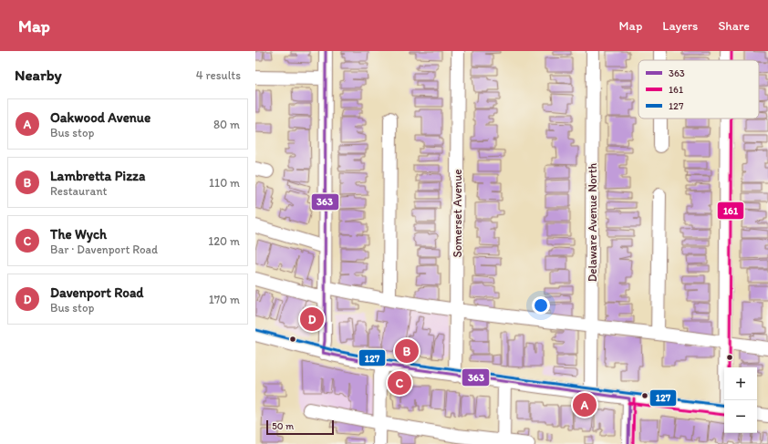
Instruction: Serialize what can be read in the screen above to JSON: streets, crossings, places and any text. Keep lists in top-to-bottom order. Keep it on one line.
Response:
{"streets":{"street":["Somerset Avenue","Delaware Avenue North"]},"lines":["transit line 363","transit line 161","transit line 127"],"legend":["363","161","127"],"scale_bar":"50 m","page":{"header":"Map","nav":["Map","Layers","Share"],"heading":["Nearby","4 results"],"list":[{"mark":"A","name":"Oakwood Avenue","note":"Bus stop","value":"80 m"},{"mark":"B","name":"Lambretta Pizza","note":"Restaurant","value":"110 m"},{"mark":"C","name":"The Wych","note":"Bar · Davenport Road","value":"120 m"},{"mark":"D","name":"Davenport Road","note":"Bus stop","value":"170 m"}],"pins":["D","B","C","A"],"map_buttons":["+","−"],"scale":"50 m"}}
